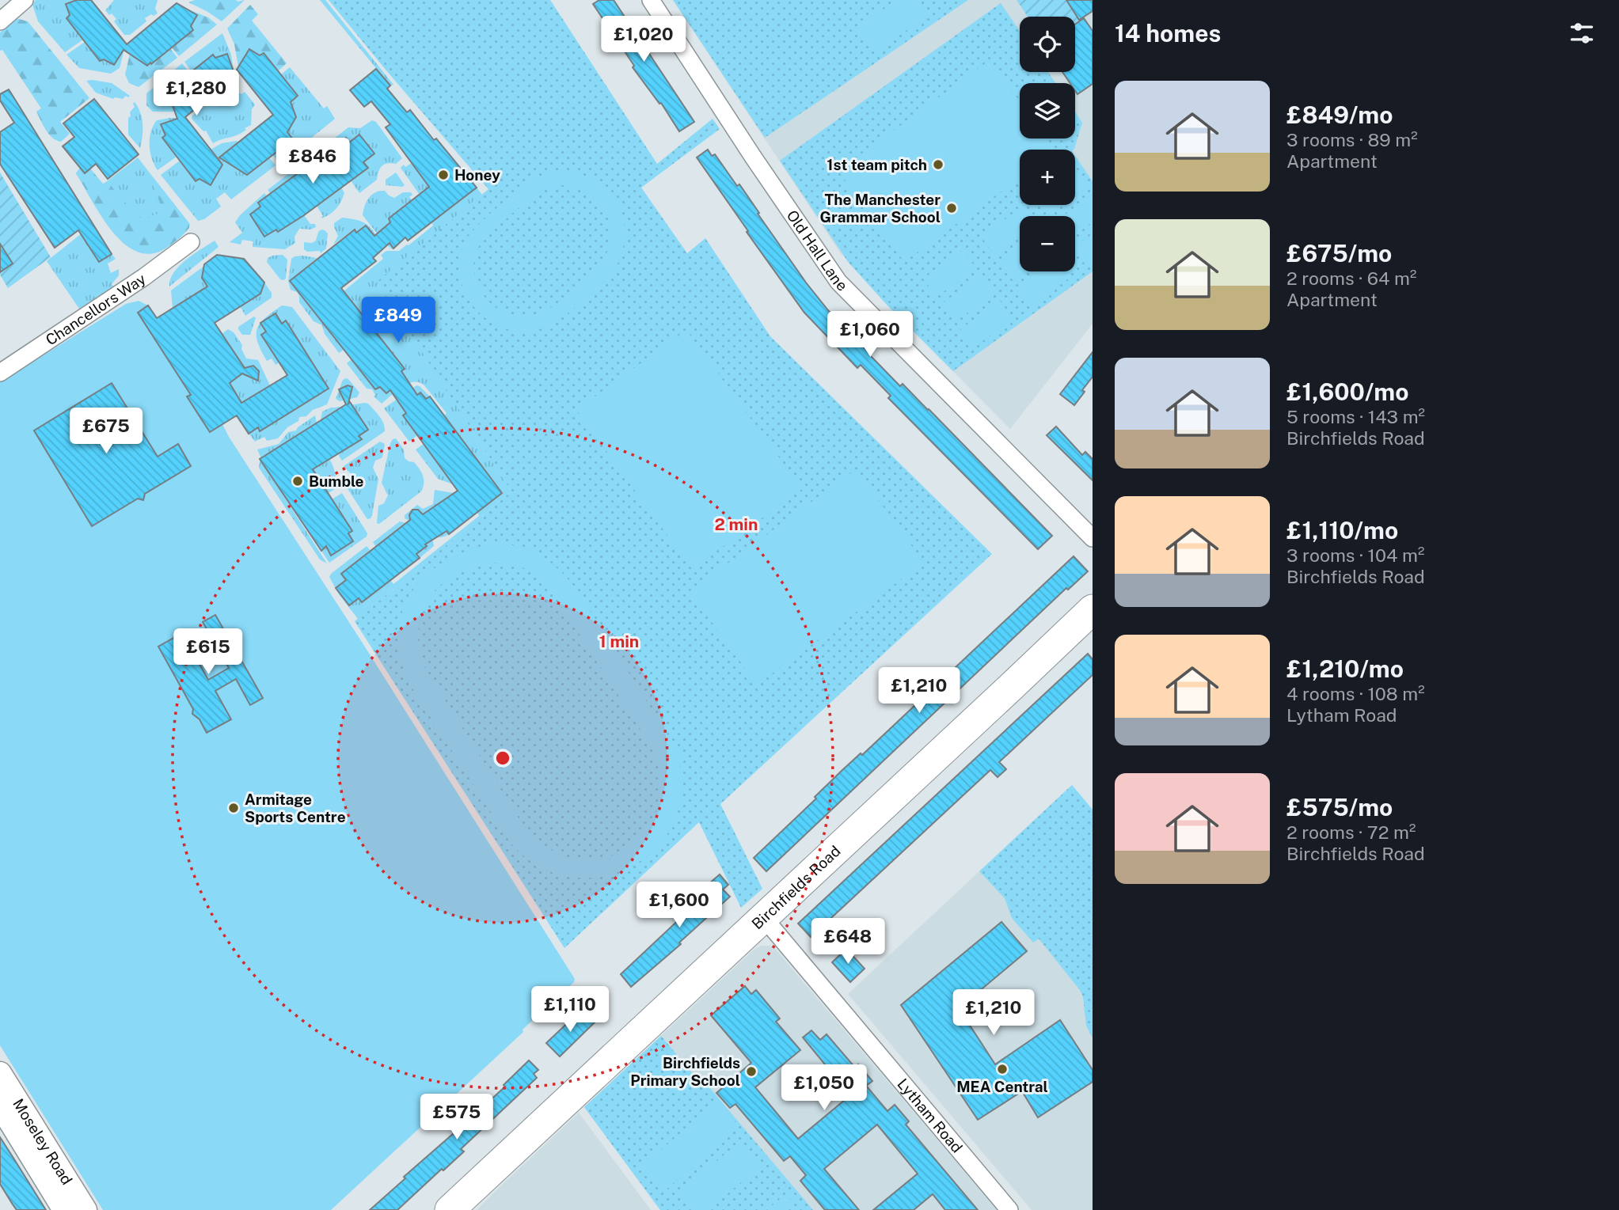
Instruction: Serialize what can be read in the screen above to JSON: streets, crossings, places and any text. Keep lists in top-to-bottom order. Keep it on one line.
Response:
{"streets":{"highway":["Birchfields Road"],"main road":["Moseley Road"],"street":["Old Hall Lane","Chancellors Way","Lytham Road"]},"crossings":[["Birchfields Road","Lytham Road"]],"places":["1st team pitch","Honey","The Manchester Grammar School","Bumble","Armitage Sports Centre","MEA Central","Birchfields Primary School"],"page":{"heading":"14 homes","price":["£1,020","£1,280","£846","£849","£1,060","£675","£615","£1,210","£1,600","£648","£1,110","£1,210","£1,050","£575"],"map_buttons":["+","−"],"list":[{"name":"£849/mo","note":"3 rooms · 89 m² · Apartment"},{"name":"£675/mo","note":"2 rooms · 64 m² · Apartment"},{"name":"£1,600/mo","note":"5 rooms · 143 m² · Birchfields Road"},{"name":"£1,110/mo","note":"3 rooms · 104 m² · Birchfields Road"},{"name":"£1,210/mo","note":"4 rooms · 108 m² · Lytham Road"},{"name":"£575/mo","note":"2 rooms · 72 m² · Birchfields Road"}]},"rings":["2 min","1 min"]}
